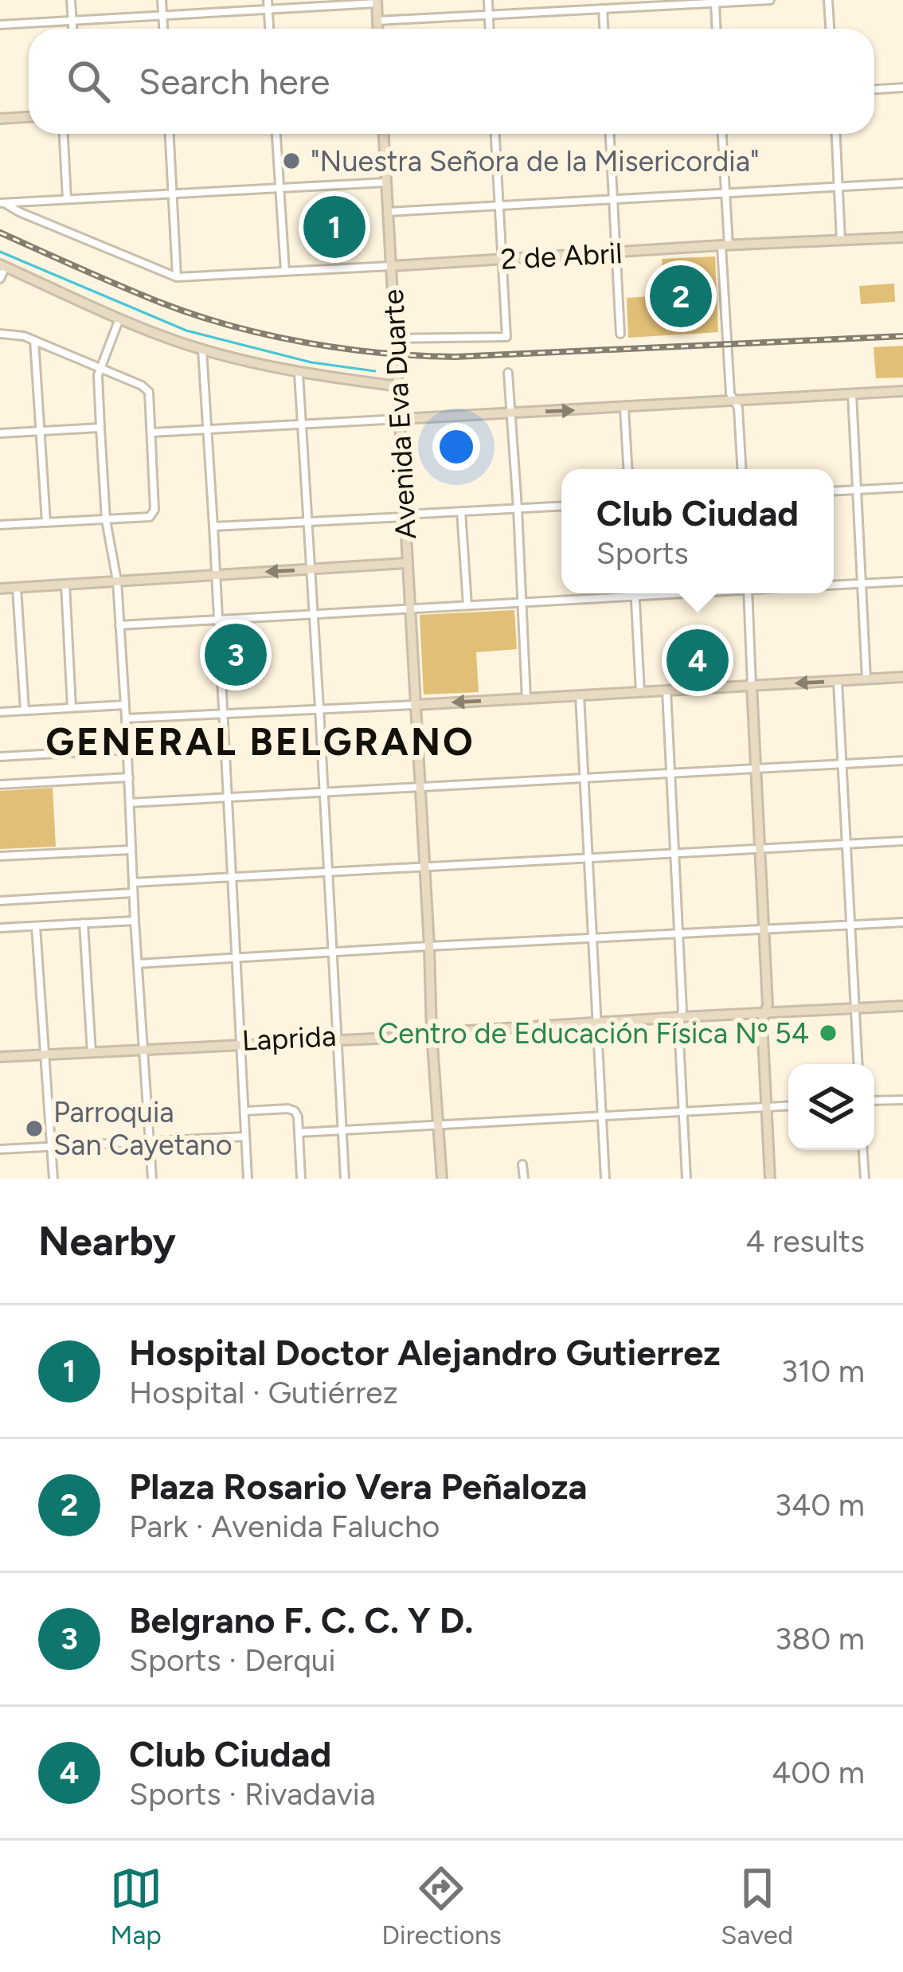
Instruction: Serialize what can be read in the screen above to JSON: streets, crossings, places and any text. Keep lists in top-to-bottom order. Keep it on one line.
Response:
{"streets":{"main road":["2 de Abril","Avenida Eva Duarte","Laprida"]},"crossings":[["2 de Abril","Avenida Eva Duarte"],["Avenida Eva Duarte","Laprida"]],"districts":["GENERAL BELGRANO"],"places":["\"Nuestra Señora de la Misericordia\"","Centro de Educación Física Nº 54","Parroquia San Cayetano"],"page":{"search":"Search here","pins":["1","2","3","4"],"popup":["Club Ciudad","Sports"],"heading":["Nearby","4 results"],"list":[{"mark":"1","name":"Hospital Doctor Alejandro Gutierrez","note":"Hospital · Gutiérrez","value":"310 m"},{"mark":"2","name":"Plaza Rosario Vera Peñaloza","note":"Park · Avenida Falucho","value":"340 m"},{"mark":"3","name":"Belgrano F. C. C. Y D.","note":"Sports · Derqui","value":"380 m"},{"mark":"4","name":"Club Ciudad","note":"Sports · Rivadavia","value":"400 m"}],"nav":["Map","Directions","Saved"]}}
